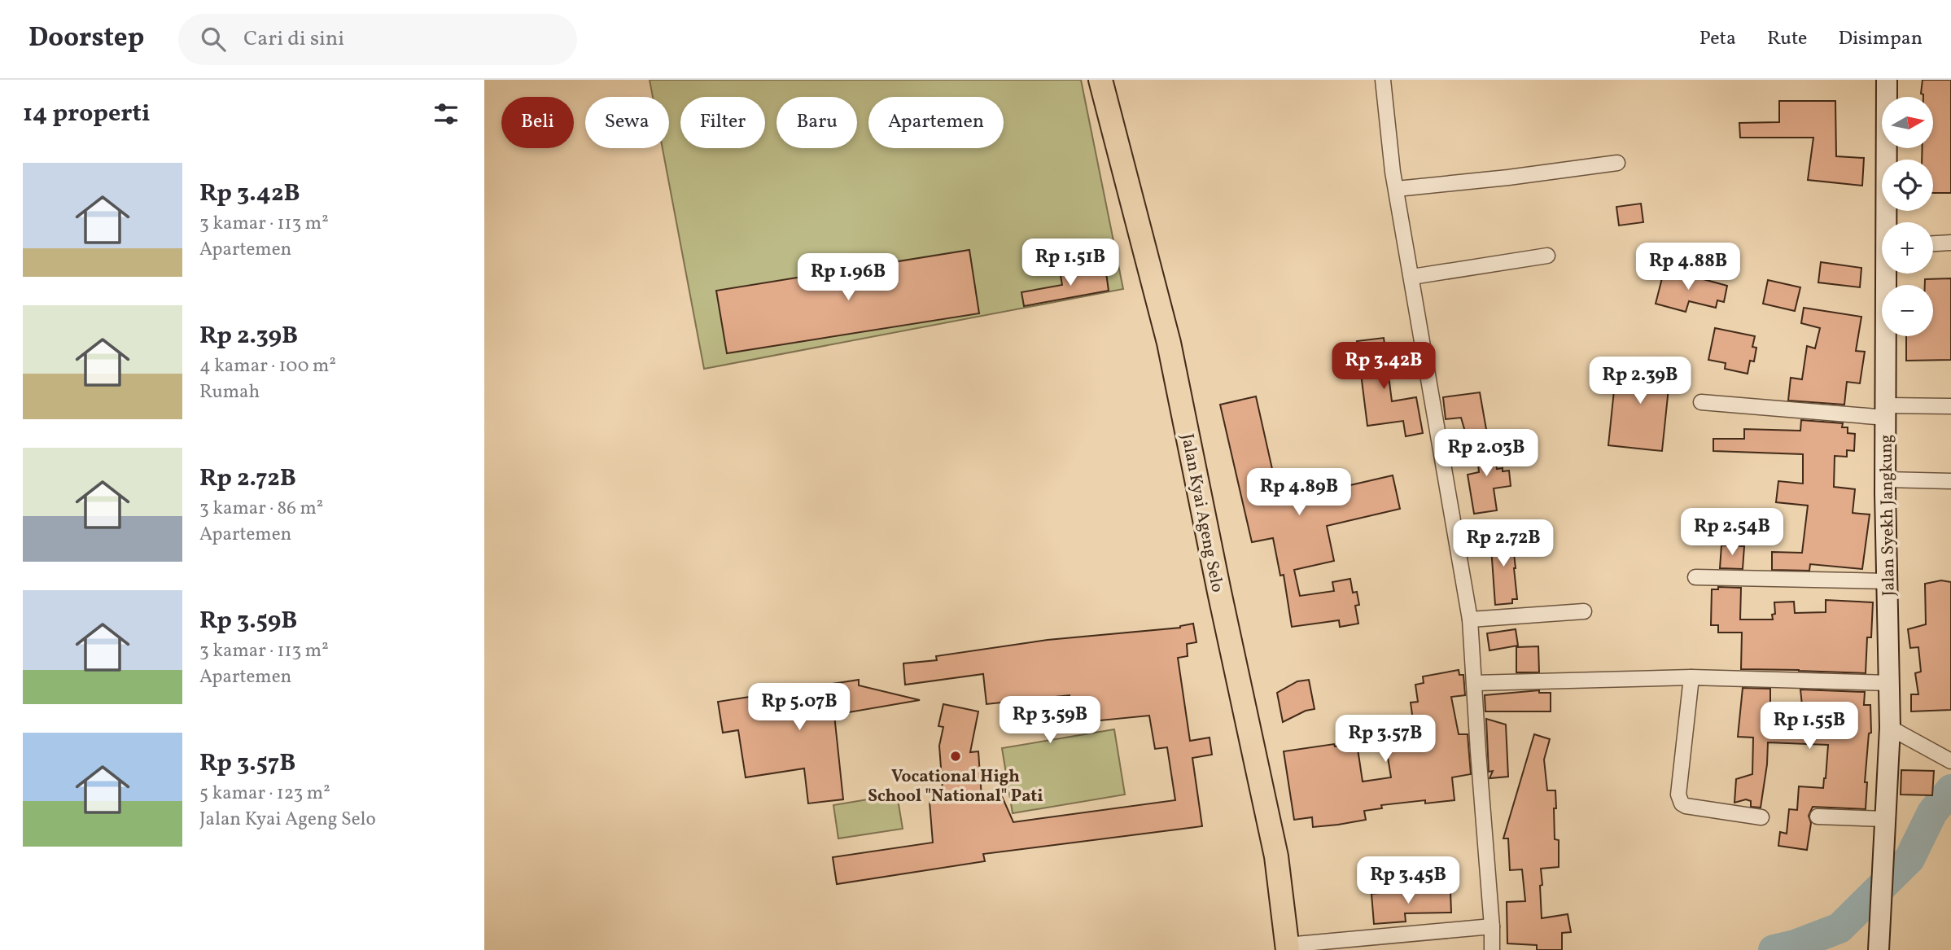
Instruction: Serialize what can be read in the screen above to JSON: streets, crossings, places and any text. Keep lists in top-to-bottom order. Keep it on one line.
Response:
{"streets":{"main road":["Jalan Kyai Ageng Selo","Jalan Syekh Jangkung"]},"places":["Vocational High School \"National\" Pati"],"north":"right","page":{"header":"Doorstep","search":"Cari di sini","nav":["Peta","Rute","Disimpan"],"heading":"14 properti","map_buttons":["+","−"],"chip":["Beli","Sewa","Filter","Baru","Apartemen"],"list":[{"name":"Rp 3.42B","note":"3 kamar · 113 m² · Apartemen"},{"name":"Rp 2.39B","note":"4 kamar · 100 m² · Rumah"},{"name":"Rp 2.72B","note":"3 kamar · 86 m² · Apartemen"},{"name":"Rp 3.59B","note":"3 kamar · 113 m² · Apartemen"},{"name":"Rp 3.57B","note":"5 kamar · 123 m² · Jalan Kyai Ageng Selo"}],"price":["Rp 1.51B","Rp 4.88B","Rp 1.96B","Rp 3.42B","Rp 2.39B","Rp 2.03B","Rp 4.89B","Rp 2.54B","Rp 2.72B","Rp 5.07B","Rp 3.59B","Rp 1.55B","Rp 3.57B","Rp 3.45B"]}}
